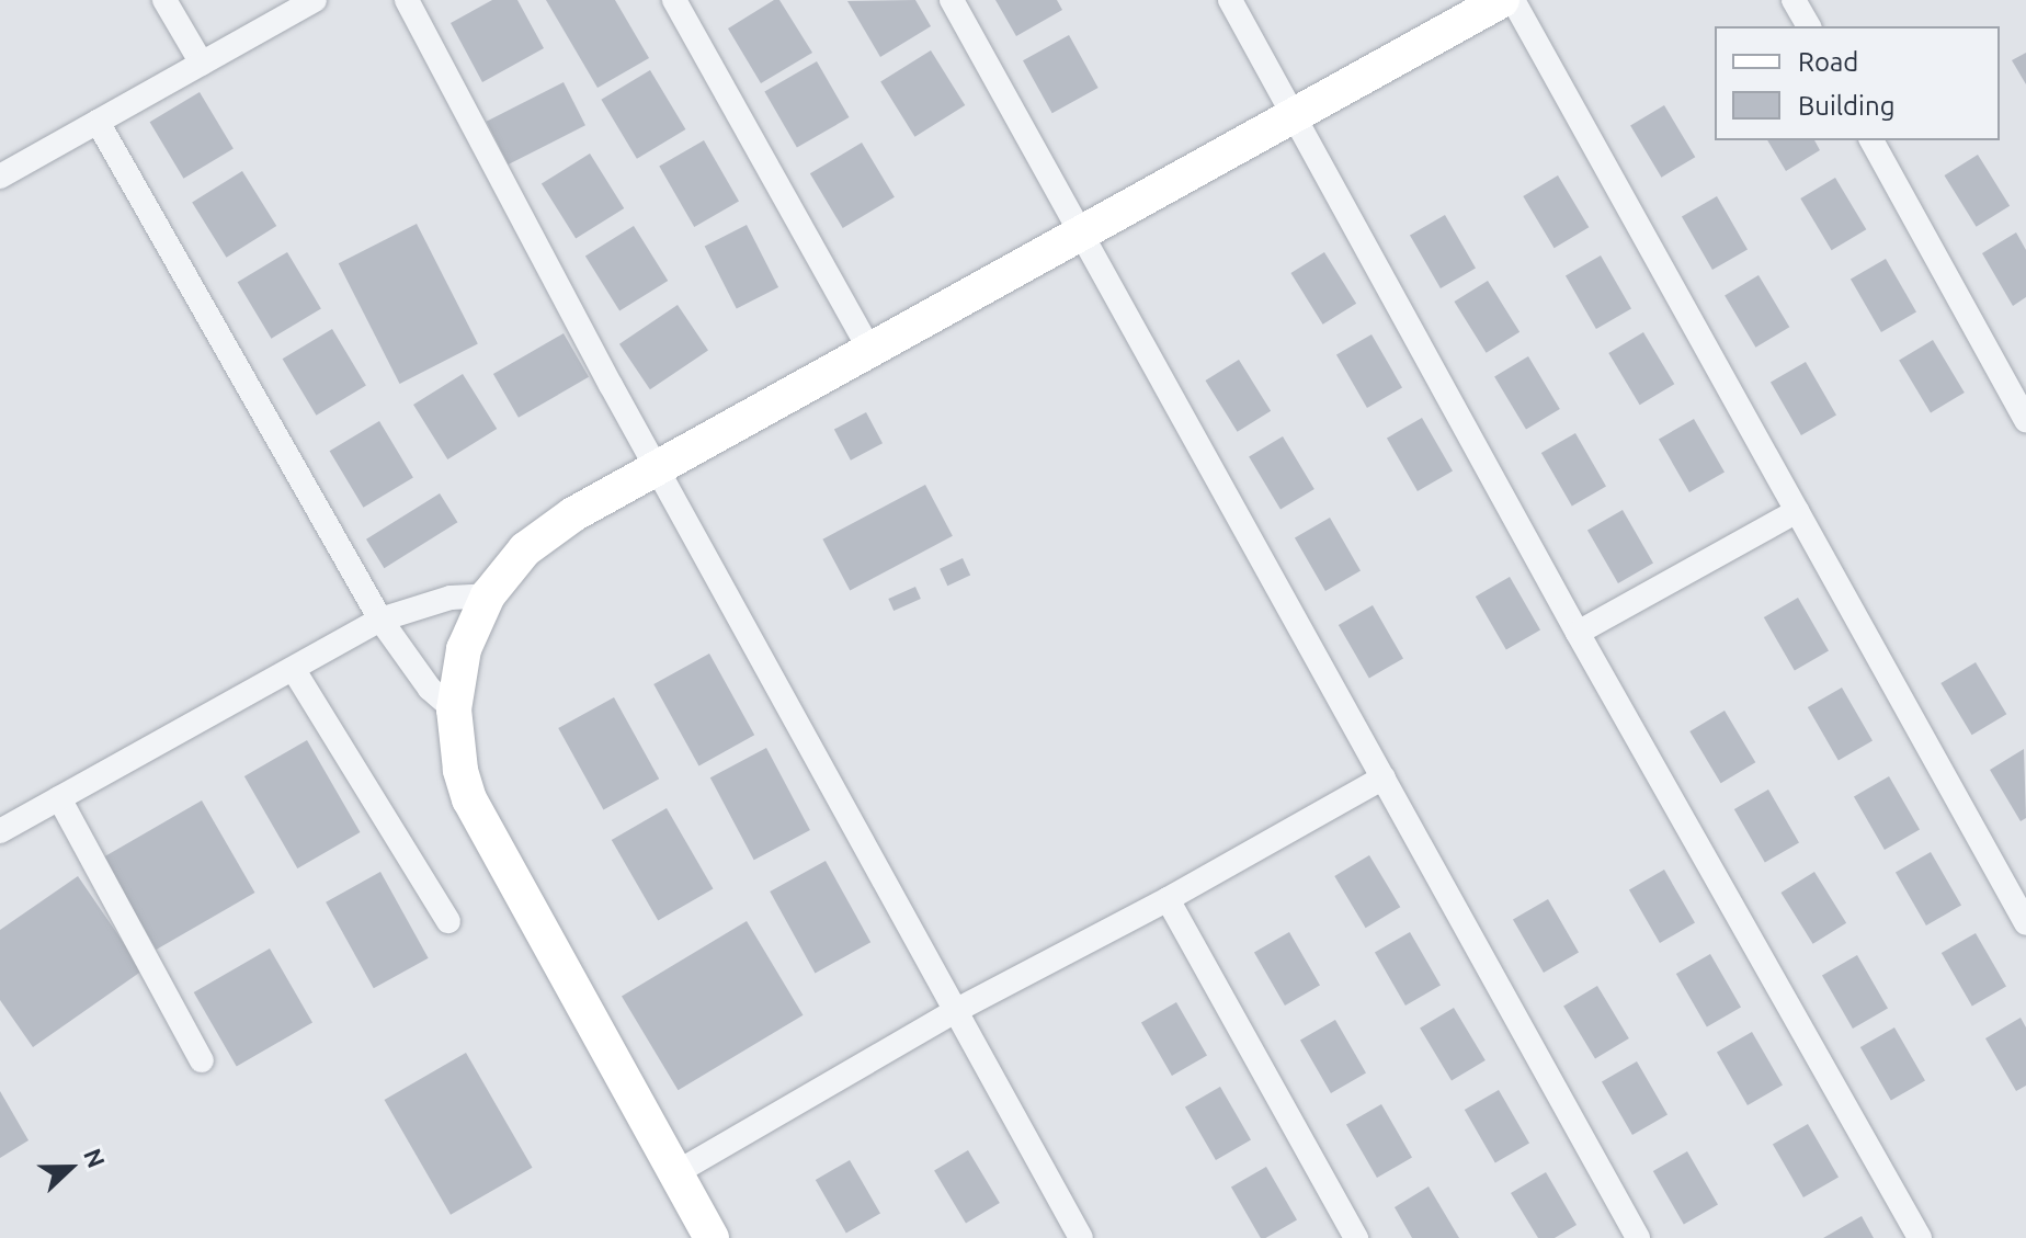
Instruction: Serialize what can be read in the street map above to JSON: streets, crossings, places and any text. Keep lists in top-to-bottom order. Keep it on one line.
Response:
{"legend":["Road","Building"],"north":"right"}
